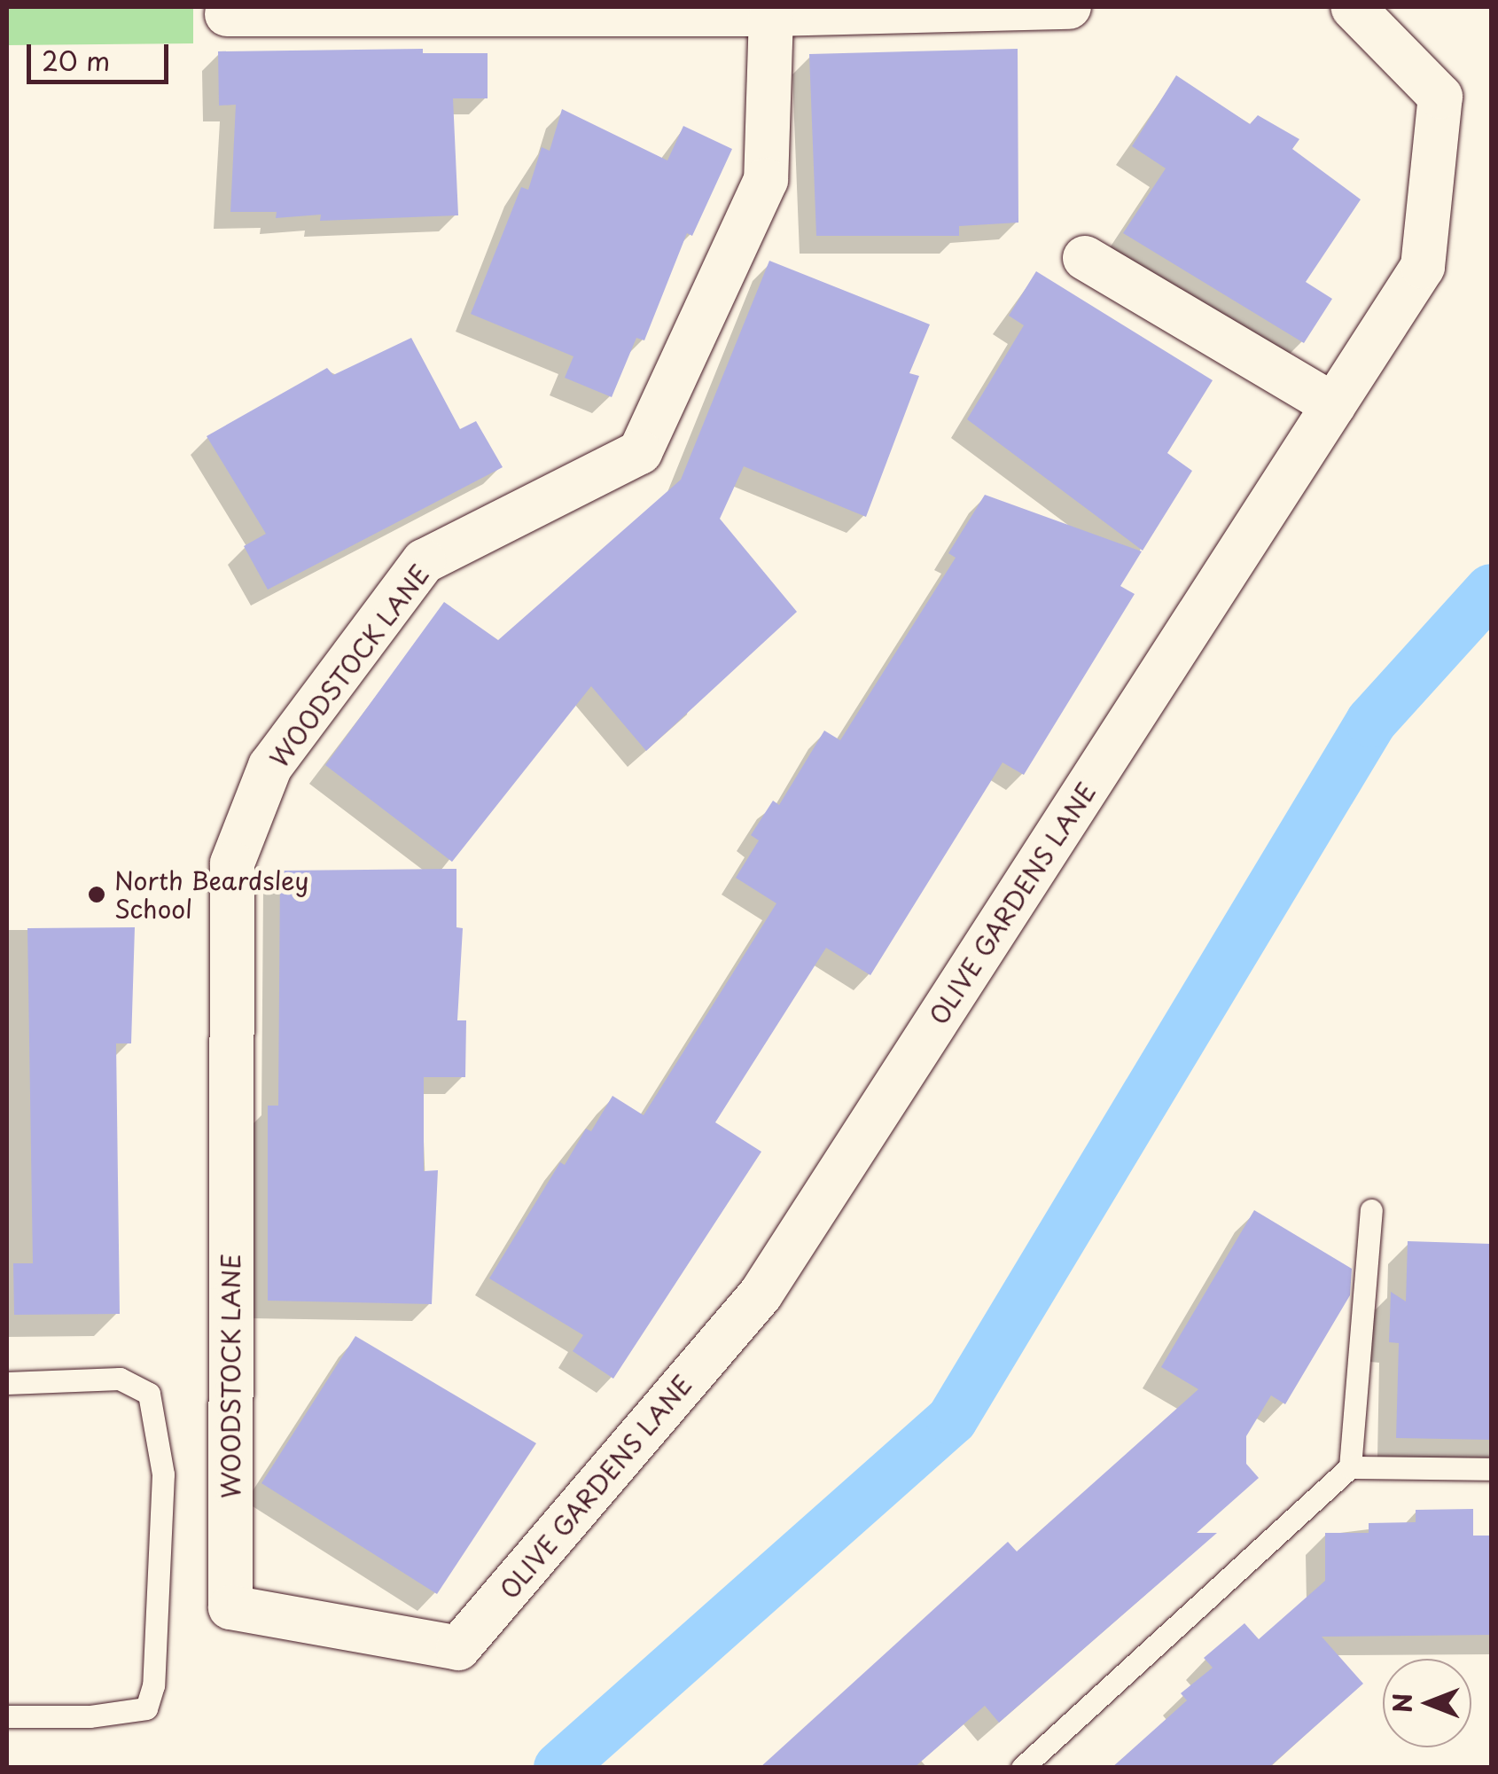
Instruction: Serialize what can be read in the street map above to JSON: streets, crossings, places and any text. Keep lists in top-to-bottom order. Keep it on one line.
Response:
{"streets":{"street":["WOODSTOCK LANE","OLIVE GARDENS LANE"]},"crossings":[["WOODSTOCK LANE","OLIVE GARDENS LANE"]],"places":["North Beardsley School"],"scale_bar":"20 m","north":"left"}
